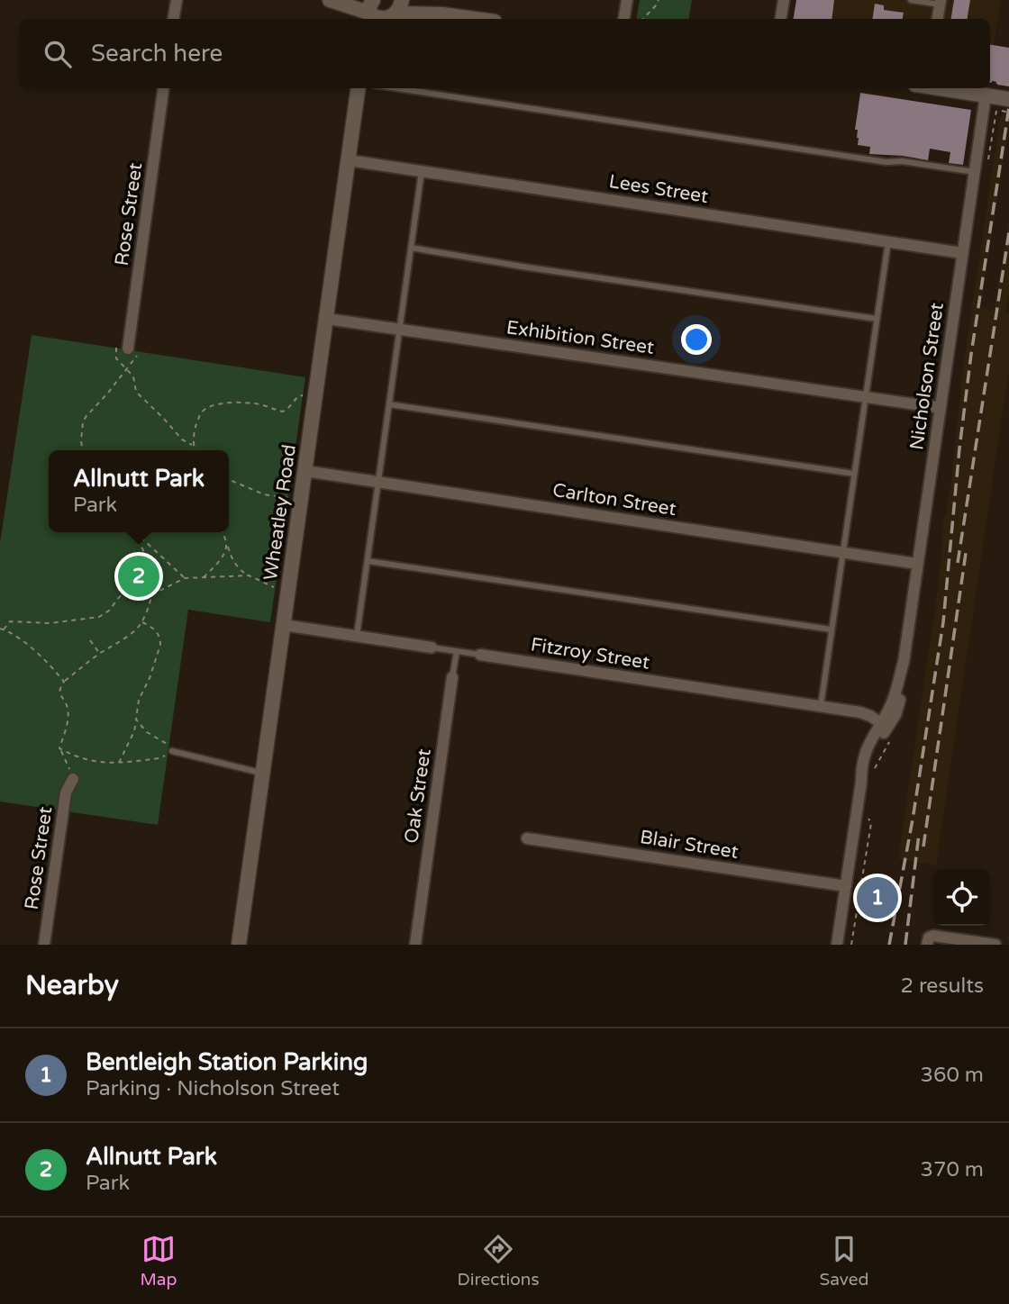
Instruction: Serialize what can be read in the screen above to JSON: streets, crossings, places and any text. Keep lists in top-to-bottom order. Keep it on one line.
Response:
{"streets":{"street":["Lees Street","Rose Street","Exhibition Street","Nicholson Street","Carlton Street","Wheatley Road","Fitzroy Street","Oak Street","Blair Street"]},"crossings":[["Lees Street","Nicholson Street"],["Lees Street","Wheatley Road"],["Exhibition Street","Nicholson Street"],["Exhibition Street","Wheatley Road"],["Nicholson Street","Carlton Street"],["Nicholson Street","Fitzroy Street"],["Nicholson Street","Blair Street"],["Carlton Street","Wheatley Road"],["Wheatley Road","Fitzroy Street"],["Fitzroy Street","Oak Street"]],"page":{"search":"Search here","popup":["Allnutt Park","Park"],"pins":["2","1"],"heading":["Nearby","2 results"],"list":[{"mark":"1","name":"Bentleigh Station Parking","note":"Parking · Nicholson Street","value":"360 m"},{"mark":"2","name":"Allnutt Park","note":"Park","value":"370 m"}],"nav":["Map","Directions","Saved"]}}
